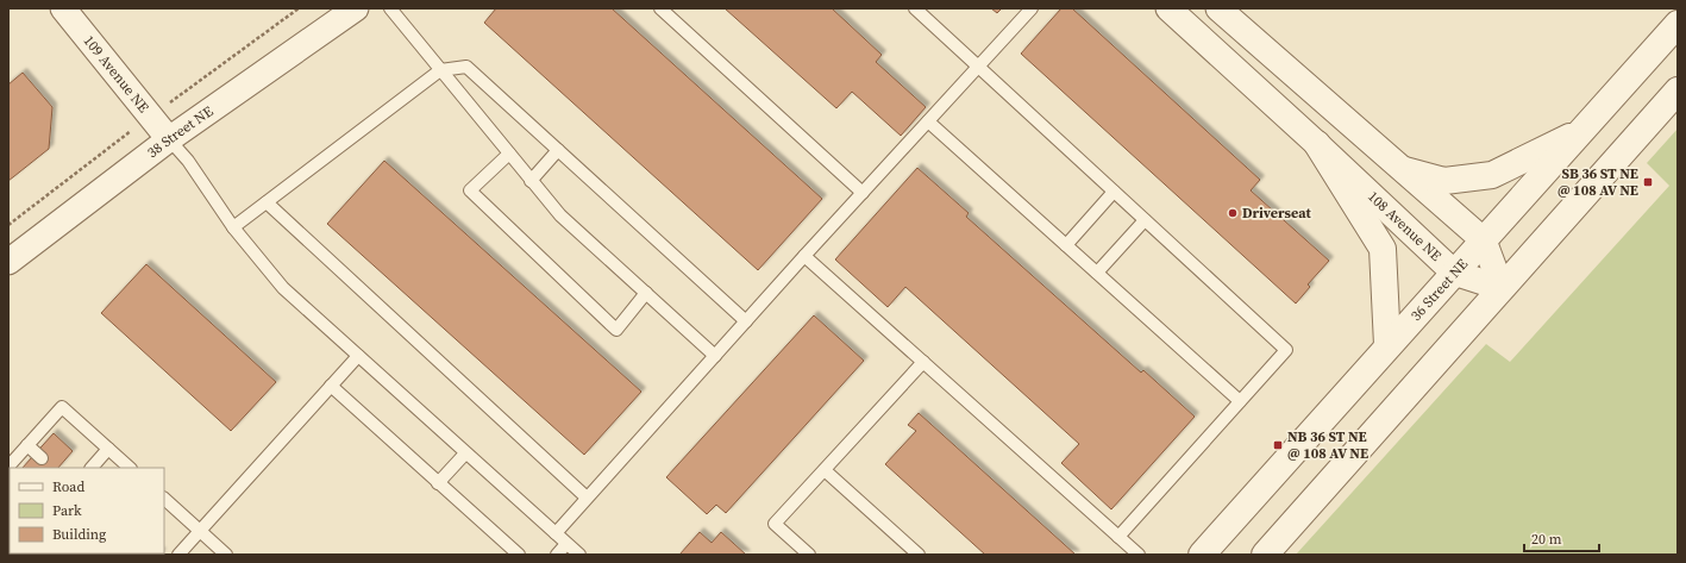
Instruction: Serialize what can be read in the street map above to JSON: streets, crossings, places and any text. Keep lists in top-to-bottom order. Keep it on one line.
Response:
{"streets":{"street":["109 Avenue NE","38 Street NE","108 Avenue NE","36 Street NE"]},"crossings":[["109 Avenue NE","38 Street NE"],["108 Avenue NE","36 Street NE"]],"places":{"transit":["SB 36 ST NE @ 108 AV NE","NB 36 ST NE @ 108 AV NE"],"other":["Driverseat"]},"legend":["Road","Park","Building"],"scale_bar":"20 m"}
